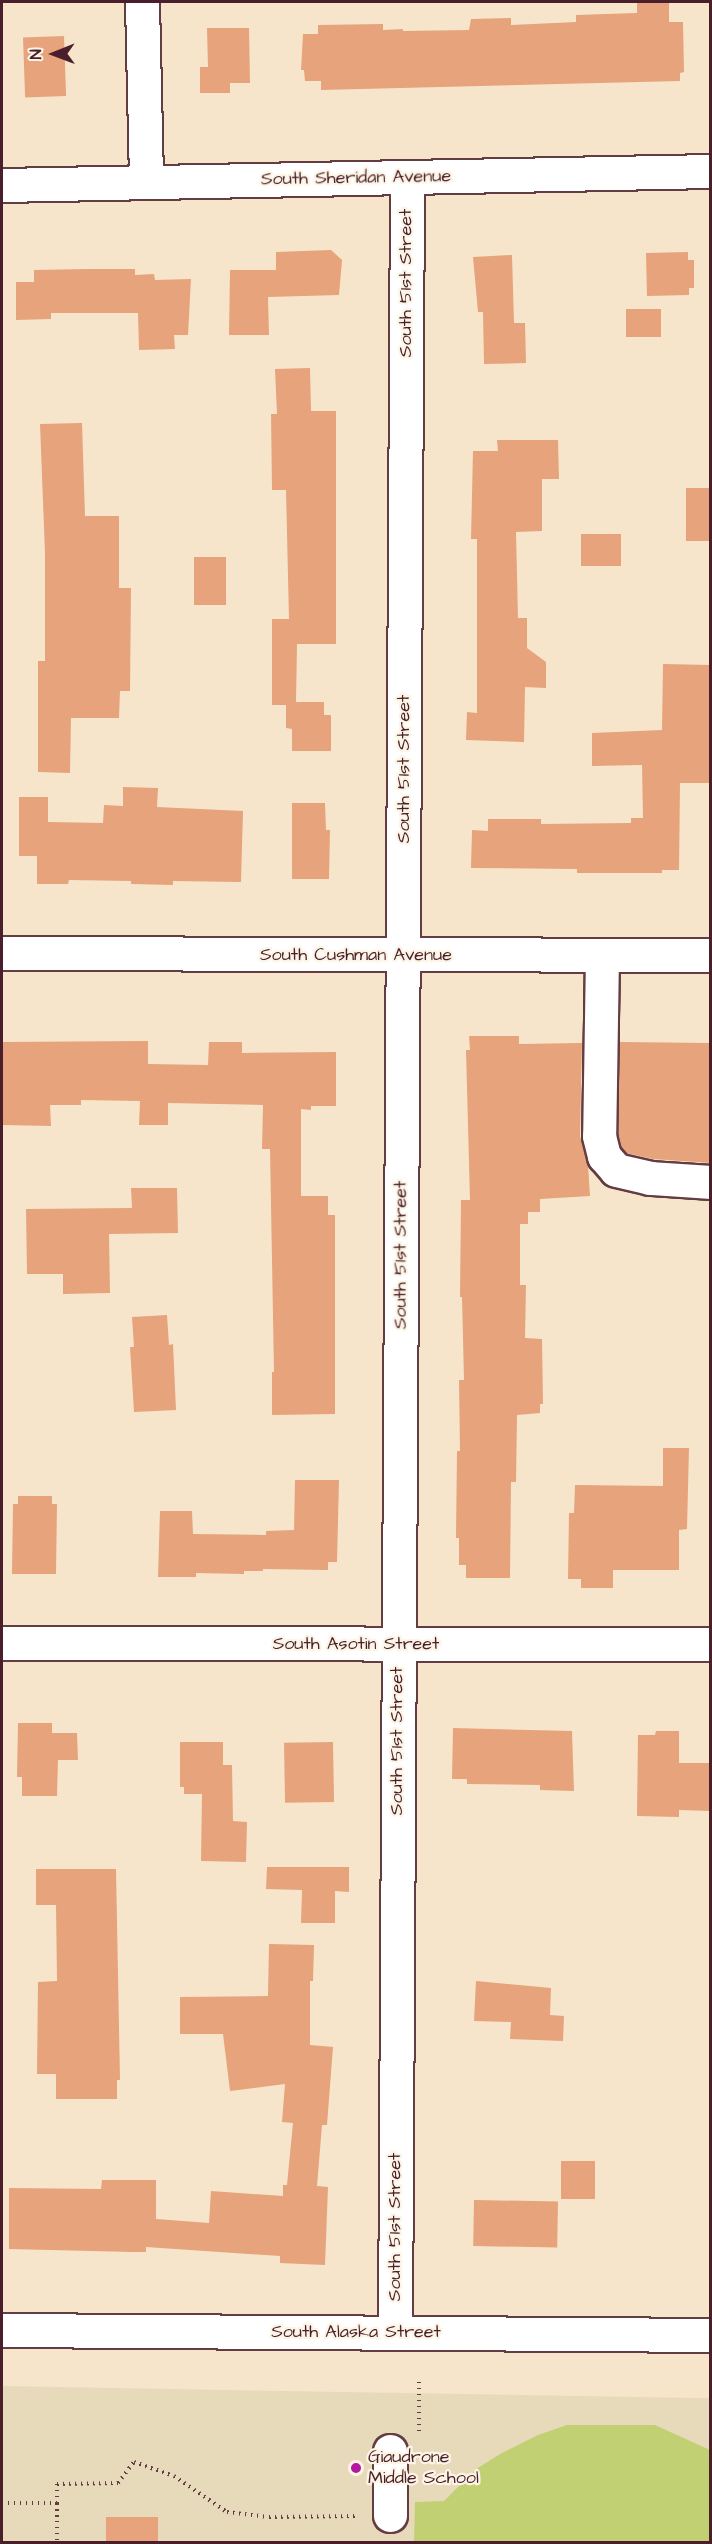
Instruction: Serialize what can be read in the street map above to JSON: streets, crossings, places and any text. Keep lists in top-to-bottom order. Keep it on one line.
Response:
{"streets":{"street":["South Sheridan Avenue","South 51st Street","South Cushman Avenue","South Asotin Street","South Alaska Street"]},"crossings":[["South Sheridan Avenue","South 51st Street"],["South 51st Street","South Cushman Avenue"],["South 51st Street","South Asotin Street"],["South 51st Street","South Alaska Street"]],"places":["Giaudrone Middle School"],"north":"left"}
